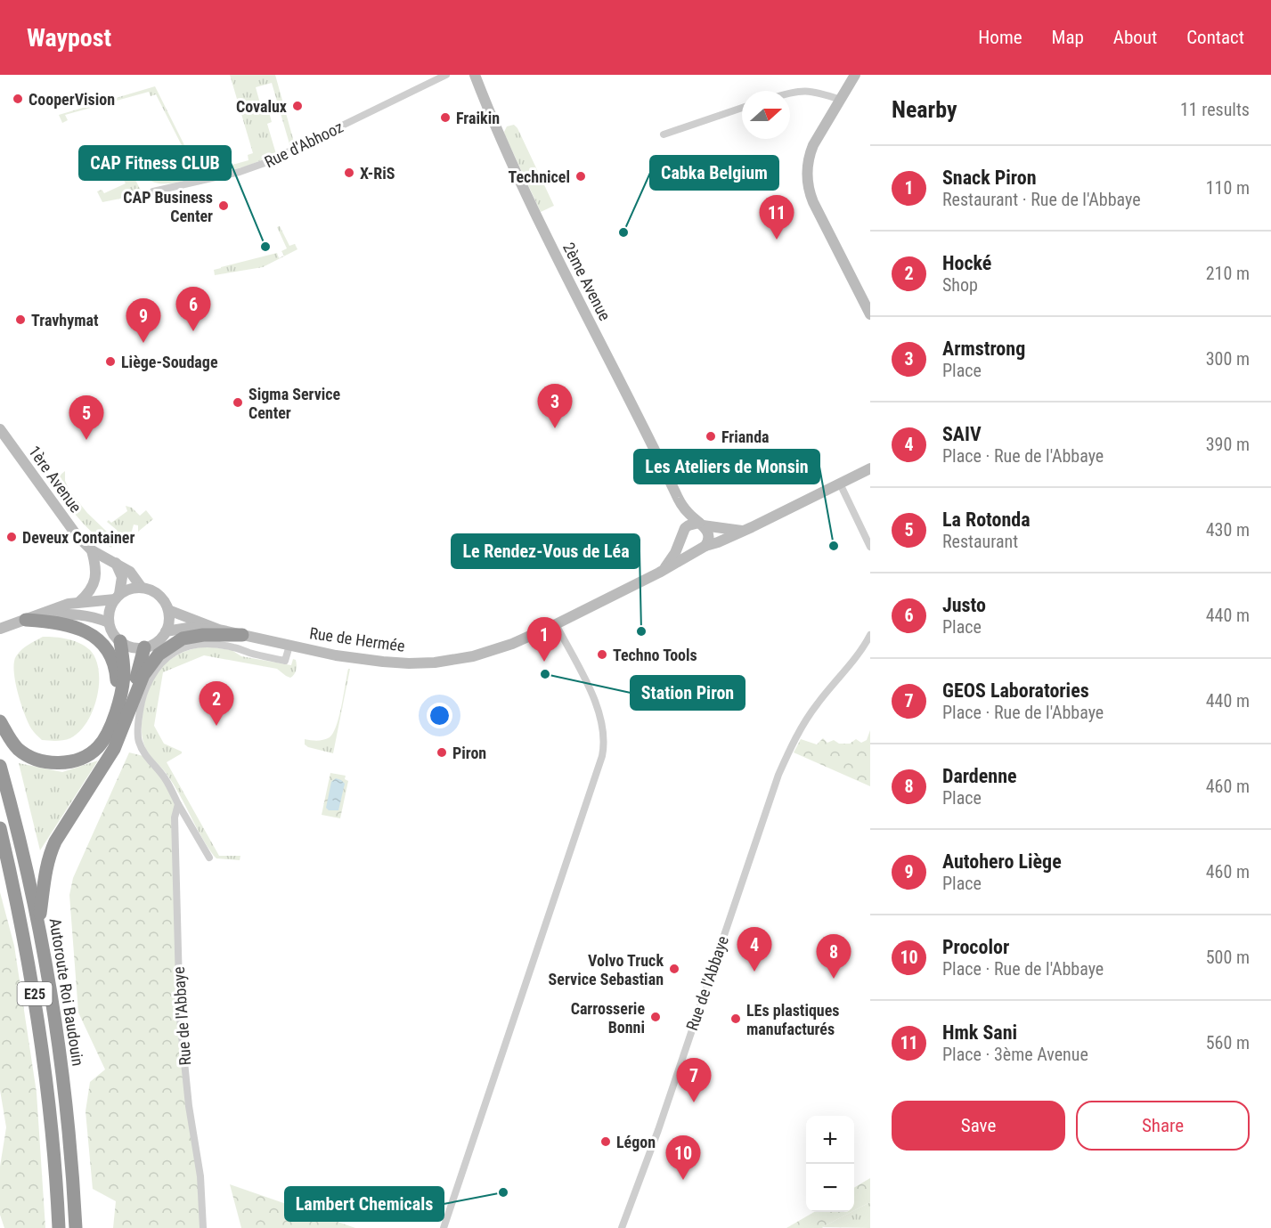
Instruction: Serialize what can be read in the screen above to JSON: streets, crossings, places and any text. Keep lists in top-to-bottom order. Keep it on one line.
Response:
{"streets":{"highway":["Autoroute Roi Baudouin","E25"],"street":["Rue d'Abhooz","2ème Avenue","1ère Avenue","Rue de Hermée","Rue de l'Abbaye"]},"crossings":[["2ème Avenue","Rue de Hermée"],["1ère Avenue","Rue de Hermée"]],"places":["CooperVision","Covalux","Fraikin","X-RiS","Technicel","CAP Business Center","Cabka Belgium","CAP Fitness CLUB","Travhymat","Liège-Soudage","Sigma Service Center","Frianda","Deveux Container","Les Ateliers de Monsin","Le Rendez-Vous de Léa","Techno Tools","Station Piron","Piron","Volvo Truck Service Sebastian","Carrosserie Bonni","LEs plastiques manufacturés","Légon","Lambert Chemicals"],"north":"right","page":{"header":"Waypost","nav":["Home","Map","About","Contact"],"heading":["Nearby","11 results"],"list":[{"mark":"1","name":"Snack Piron","note":"Restaurant · Rue de l'Abbaye","value":"110 m"},{"mark":"2","name":"Hocké","note":"Shop","value":"210 m"},{"mark":"3","name":"Armstrong","note":"Place","value":"300 m"},{"mark":"4","name":"SAIV","note":"Place · Rue de l'Abbaye","value":"390 m"},{"mark":"5","name":"La Rotonda","note":"Restaurant","value":"430 m"},{"mark":"6","name":"Justo","note":"Place","value":"440 m"},{"mark":"7","name":"GEOS Laboratories","note":"Place · Rue de l'Abbaye","value":"440 m"},{"mark":"8","name":"Dardenne","note":"Place","value":"460 m"},{"mark":"9","name":"Autohero Liège","note":"Place","value":"460 m"},{"mark":"10","name":"Procolor","note":"Place · Rue de l'Abbaye","value":"500 m"},{"mark":"11","name":"Hmk Sani","note":"Place · 3ème Avenue","value":"560 m"}],"pins":["11","6","9","3","5","1","2","4","8","7","10"],"buttons":["Save","Share"],"map_buttons":["+","−"]}}
